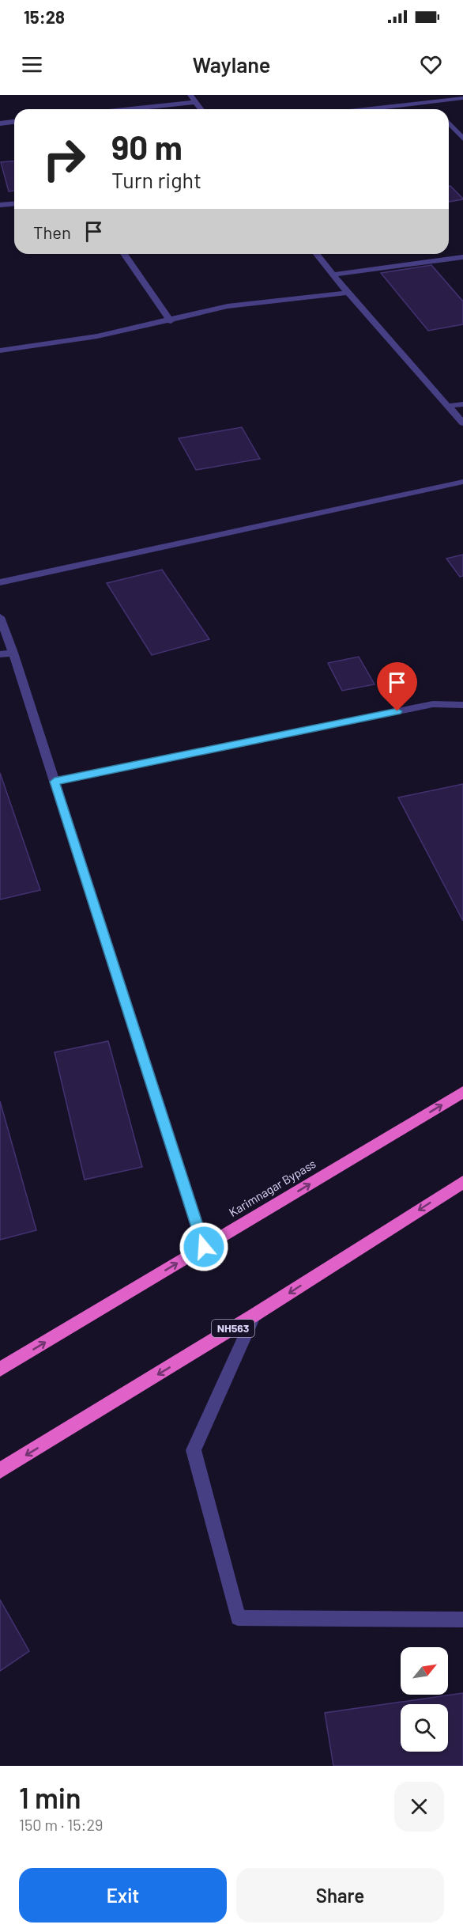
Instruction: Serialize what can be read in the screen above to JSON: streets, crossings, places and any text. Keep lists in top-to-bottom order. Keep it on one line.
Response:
{"streets":{"highway":["Karimnagar Bypass","NH563"]},"north":"top right","page":{"status":"15:28","header":"Waylane","turn":["90 m","Turn right"],"then":"Then","heading":["1 min","150 m · 15:29"],"buttons":["Exit","Share"]}}
